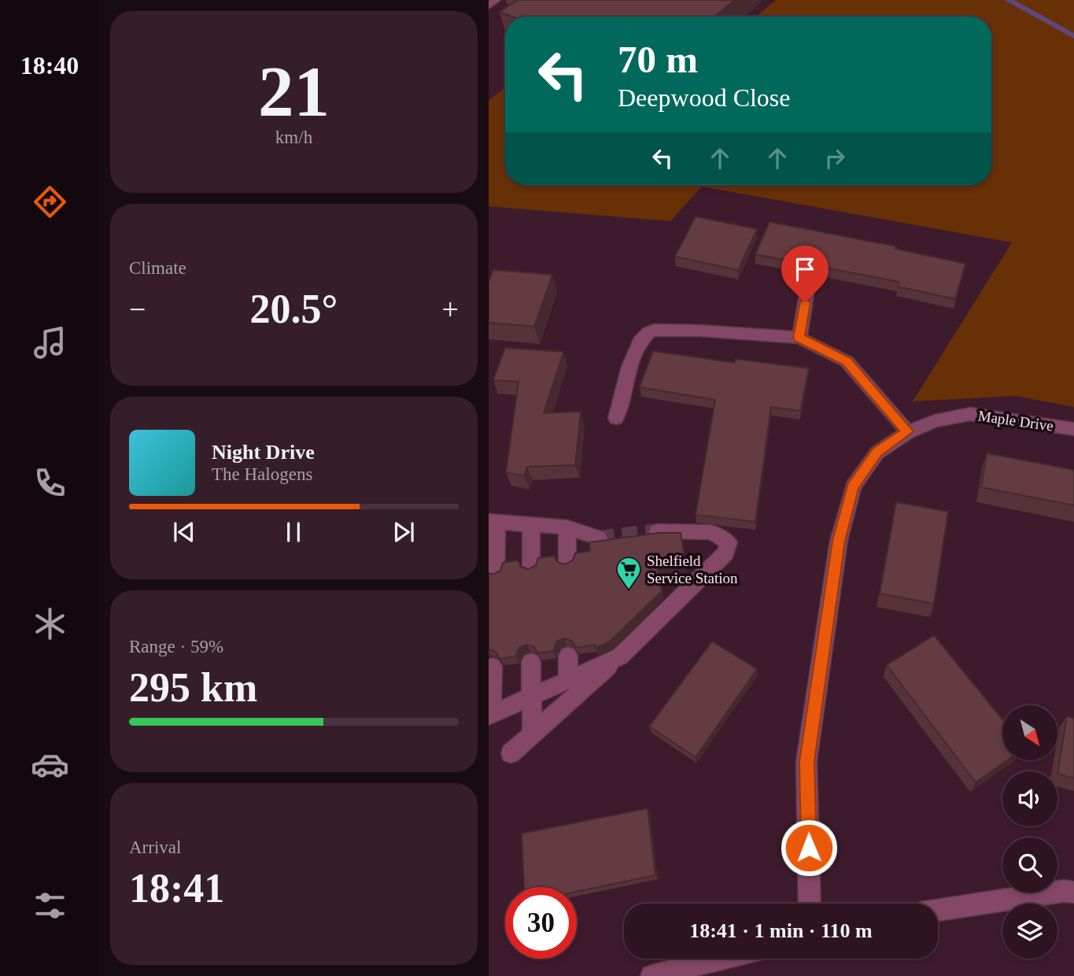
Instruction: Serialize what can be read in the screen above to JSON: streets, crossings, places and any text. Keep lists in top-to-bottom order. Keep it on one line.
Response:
{"streets":{"street":["Maple Drive"]},"places":{"supermarket":["Shelfield Service Station"]},"north":"bottom right","page":{"tabs":"18:40","tile":[["21","km/h"],"Climate",["Range · 59%","295 km"],["Arrival","18:41"]],"turn":["70 m","Deepwood Close"],"heat":["−","20.5°","+"],"song":["Night Drive","The Halogens"],"limit":"30","trip":"18:41 · 1 min · 110 m"}}
